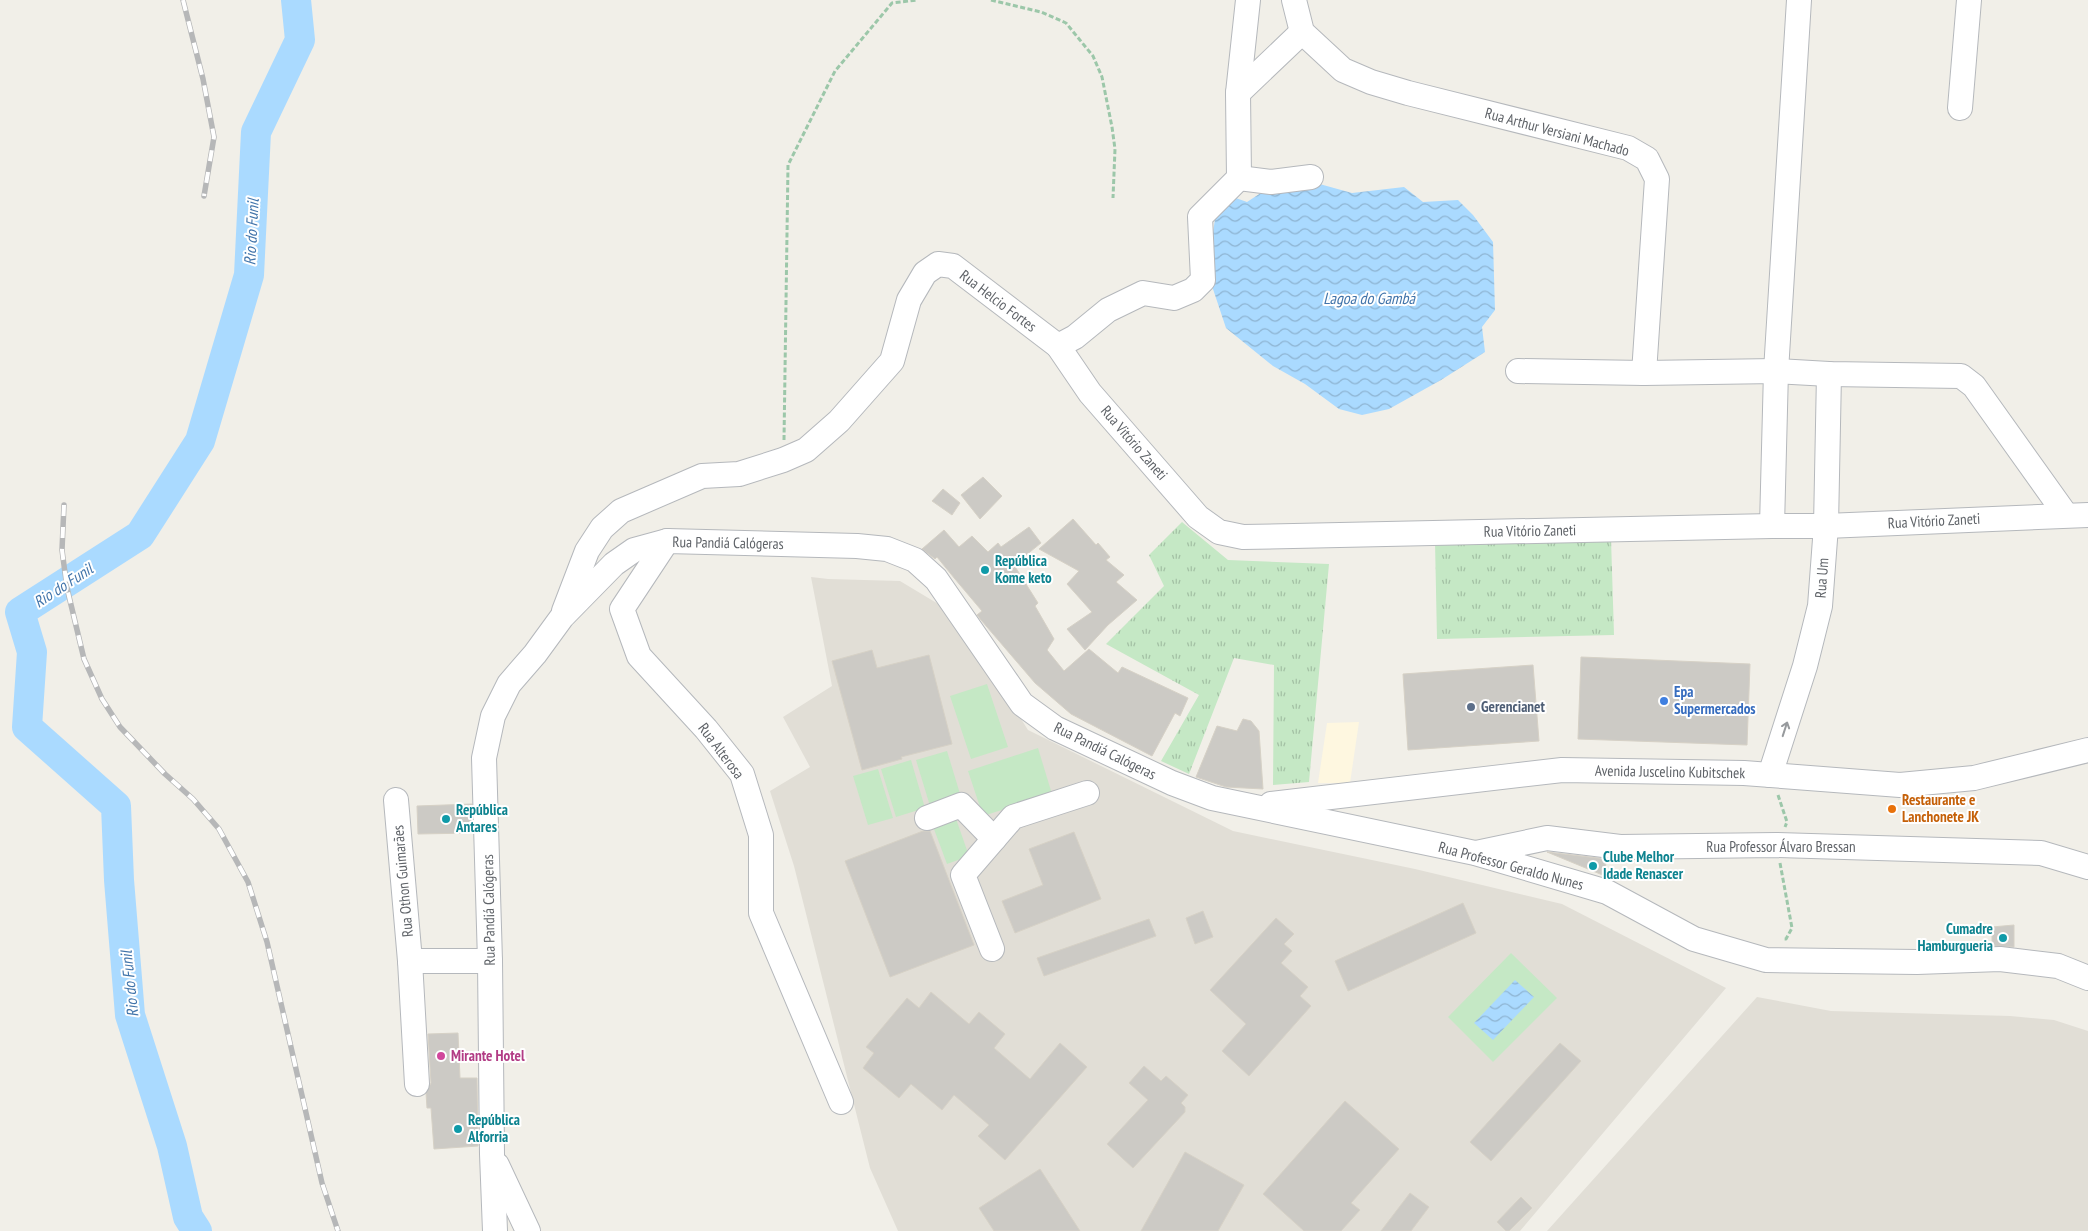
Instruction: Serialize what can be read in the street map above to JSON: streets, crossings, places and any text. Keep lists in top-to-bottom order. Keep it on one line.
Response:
{"streets":{"street":["Rua Arthur Versiani Machado","Rua Helcio Fortes","Rua Vitório Zaneti","Rua Pandiá Calógeras","Rua Um","Rua Alterosa","Avenida Juscelino Kubitschek","Rua Professor Álvaro Bressan","Rua Professor Geraldo Nunes","Rua Othon Guimarães"]},"crossings":[["Rua Helcio Fortes","Rua Vitório Zaneti"],["Rua Helcio Fortes","Rua Pandiá Calógeras"],["Rua Vitório Zaneti","Rua Um"],["Rua Pandiá Calógeras","Rua Alterosa"],["Rua Pandiá Calógeras","Avenida Juscelino Kubitschek"],["Rua Pandiá Calógeras","Rua Professor Geraldo Nunes"],["Rua Um","Avenida Juscelino Kubitschek"],["Avenida Juscelino Kubitschek","Rua Professor Geraldo Nunes"],["Rua Professor Álvaro Bressan","Rua Professor Geraldo Nunes"]],"one_way":["Rua Um"],"water":["Rio do Funil","Lagoa do Gambá"],"places":["República Kome keto","Epa Supermercados","Gerencianet","Restaurante e Lanchonete JK","República Antares","Clube Melhor Idade Renascer","Cumadre Hamburgueria","Mirante Hotel","República Alforria"]}
